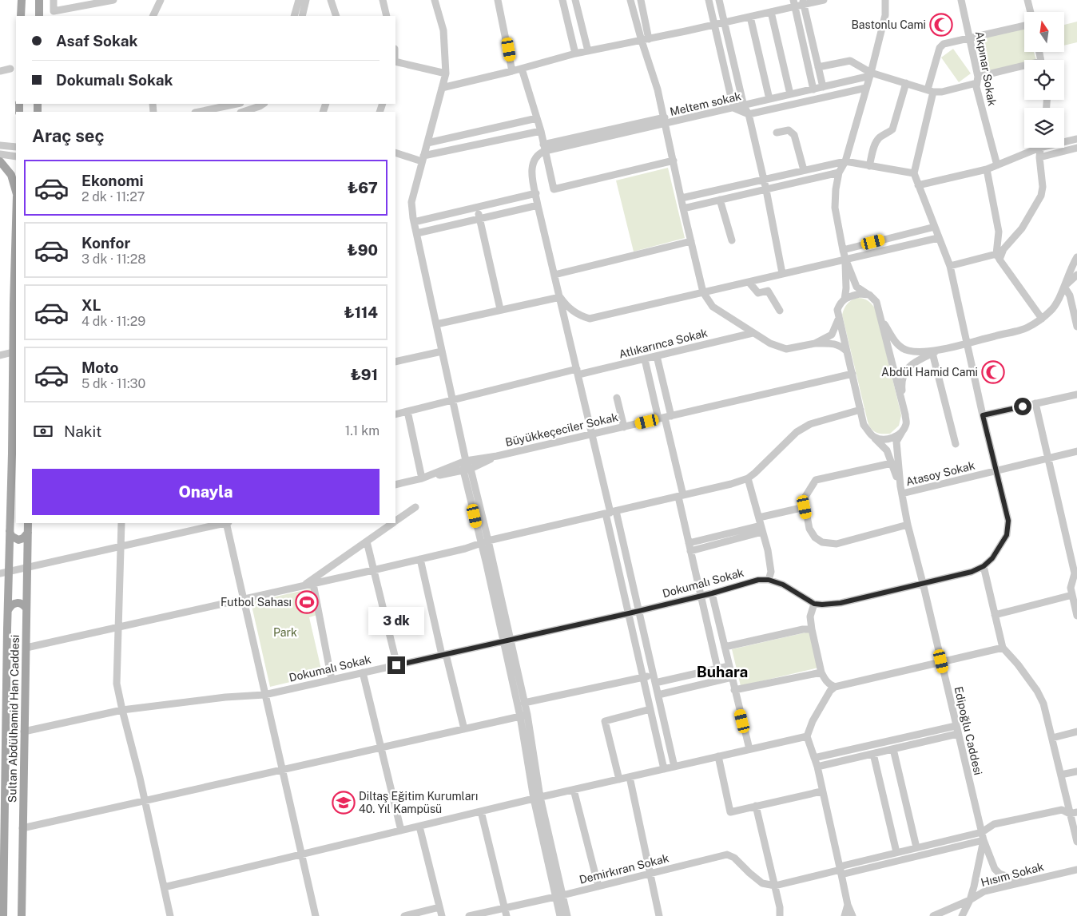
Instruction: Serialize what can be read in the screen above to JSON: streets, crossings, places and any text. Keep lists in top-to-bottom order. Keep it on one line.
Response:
{"streets":{"main road":["Sultan Abdülhamid Han Caddesi"],"street":["Akpınar Sokak","Meltem sokak","Atlıkarınca Sokak","Büyükkeçeciler Sokak","Atasoy Sokak","Dokumalı Sokak","Edipoğlu Caddesi","Demirkıran Sokak","Hısım Sokak"]},"crossings":[["Atasoy Sokak","Edipoğlu Caddesi"],["Dokumalı Sokak","Sultan Abdülhamid Han Caddesi"],["Edipoğlu Caddesi","Hısım Sokak"]],"districts":["Buhara"],"parks":["Park"],"places":{"mosque":["Bastonlu Cami","Abdül Hamid Cami"],"sports":["Futbol Sahası"],"school or university":["Diltaş Eğitim Kurumları 40. Yıl Kampüsü"]},"north":"top","page":{"banner":["Asaf Sokak","Dokumalı Sokak"],"heading":"Araç seç","list":[{"name":"Ekonomi","note":"2 dk · 11:27","value":"₺67"},{"name":"Konfor","note":"3 dk · 11:28","value":"₺90"},{"name":"XL","note":"4 dk · 11:29","value":"₺114"},{"name":"Moto","note":"5 dk · 11:30","value":"₺91"}],"pay":["Nakit","1.1 km"],"buttons":"Onayla","bubble":"3 dk"}}
